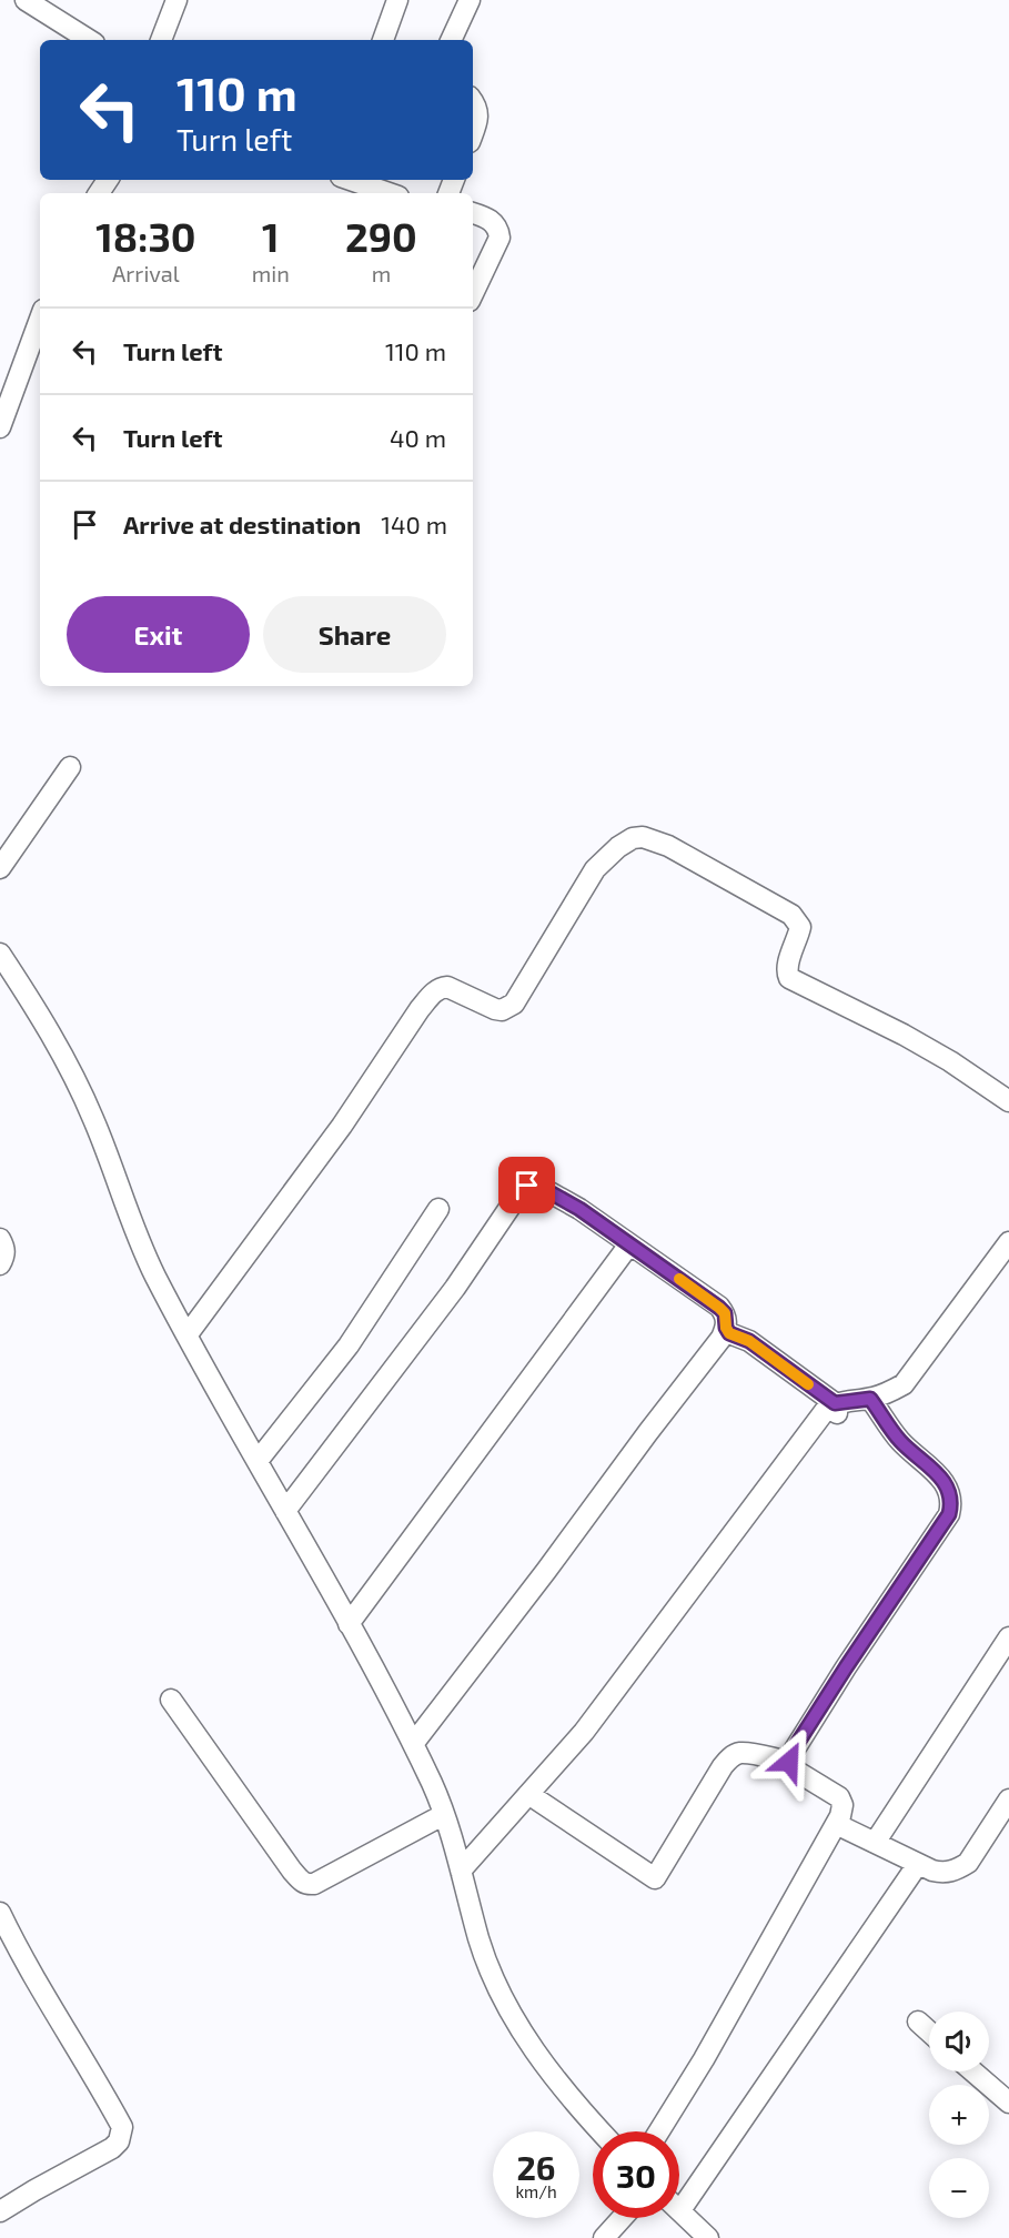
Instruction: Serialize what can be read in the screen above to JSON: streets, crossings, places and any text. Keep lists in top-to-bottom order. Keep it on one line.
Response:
{"page":{"turn":["110 m","Turn left"],"eta":["18:30","Arrival","1","min","290","m"],"list":[{"name":"Turn left","value":"110 m"},{"name":"Turn left","value":"40 m"},{"name":"Arrive at destination","value":"140 m"}],"buttons":["Exit","Share"],"map_buttons":["+","−"],"speed":"26 km/h","limit":"30"}}
